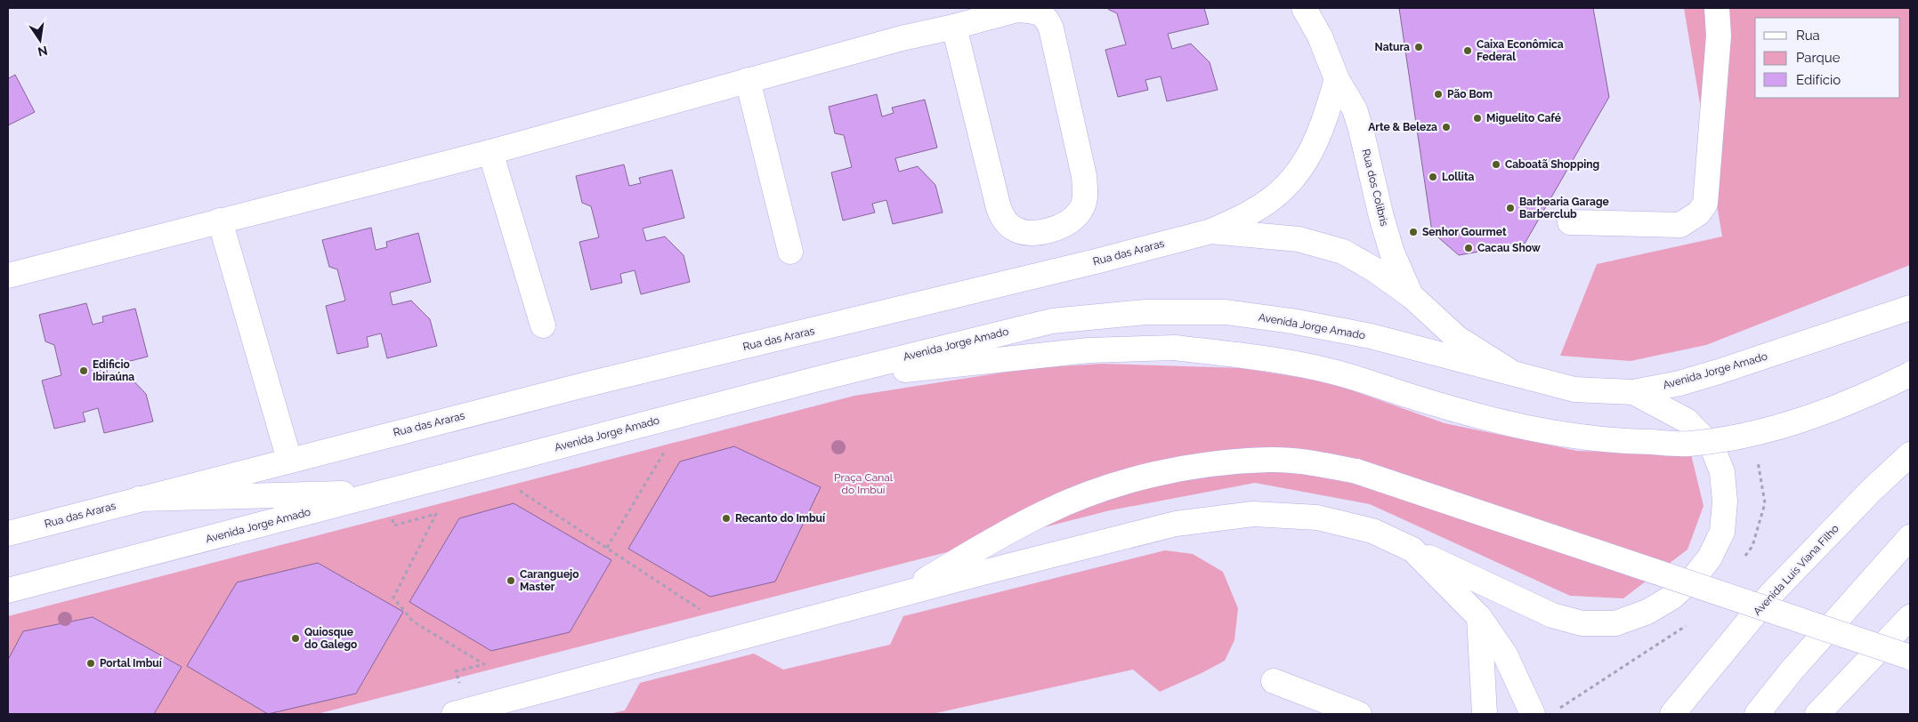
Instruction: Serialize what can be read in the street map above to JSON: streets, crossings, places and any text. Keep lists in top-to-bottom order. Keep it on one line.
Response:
{"streets":{"main road":["Rua dos Colibris","Rua das Araras","Avenida Jorge Amado","Avenida Luís Viana Filho"]},"crossings":[["Rua dos Colibris","Rua das Araras"],["Rua das Araras","Avenida Jorge Amado"]],"parks":["Praça Canal do Imbuí"],"places":["Natura","Caixa Econômica Federal","Pão Bom","Miguelito Café","Arte & Beleza","Caboatã Shopping","Lollita","Barbearia Garage Barberclub","Senhor Gourmet","Cacau Show","Edificio Ibiraúna","Recanto do Imbuí","Caranguejo Master","Quiosque do Galego","Portal Imbuí"],"legend":["Rua","Parque","Edifício"],"north":"bottom"}
